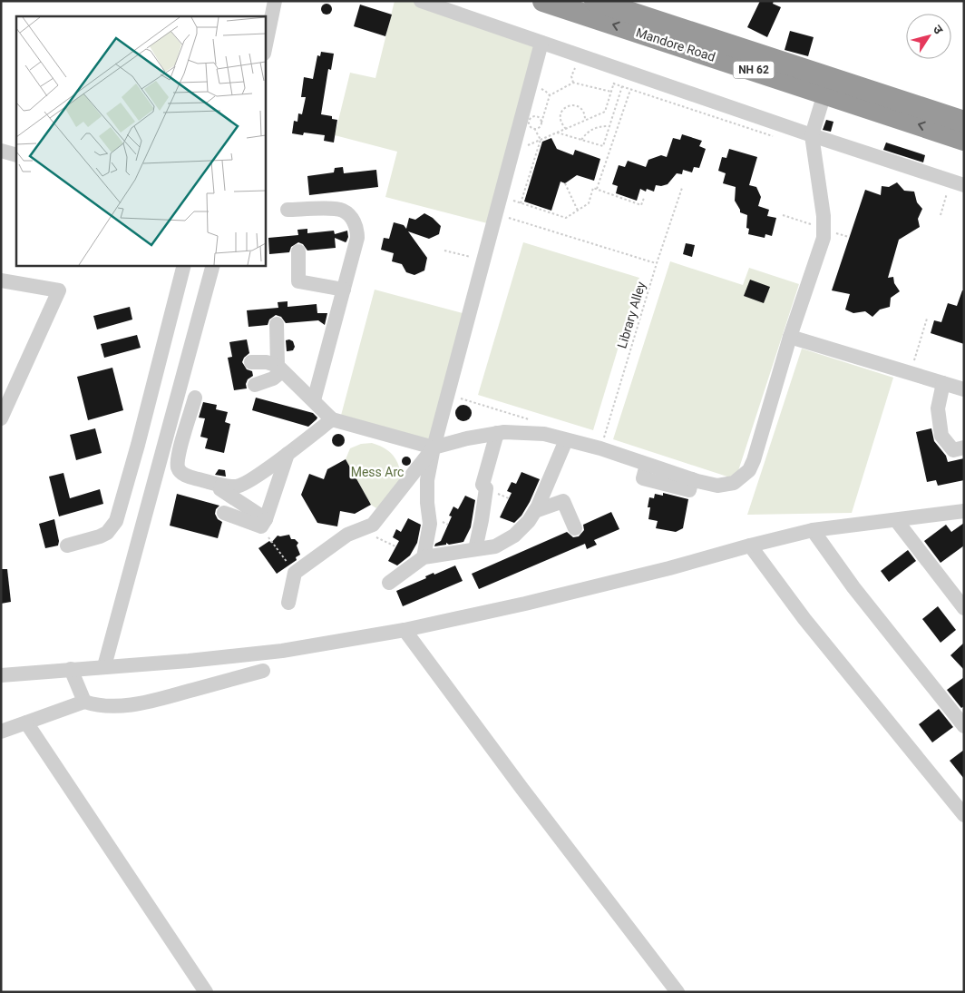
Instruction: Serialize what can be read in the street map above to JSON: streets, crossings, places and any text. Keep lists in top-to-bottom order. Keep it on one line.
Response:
{"streets":{"highway":["Mandore Road","NH 62"],"path":["Library Alley"]},"parks":["Mess Arc"],"north":"top right"}
